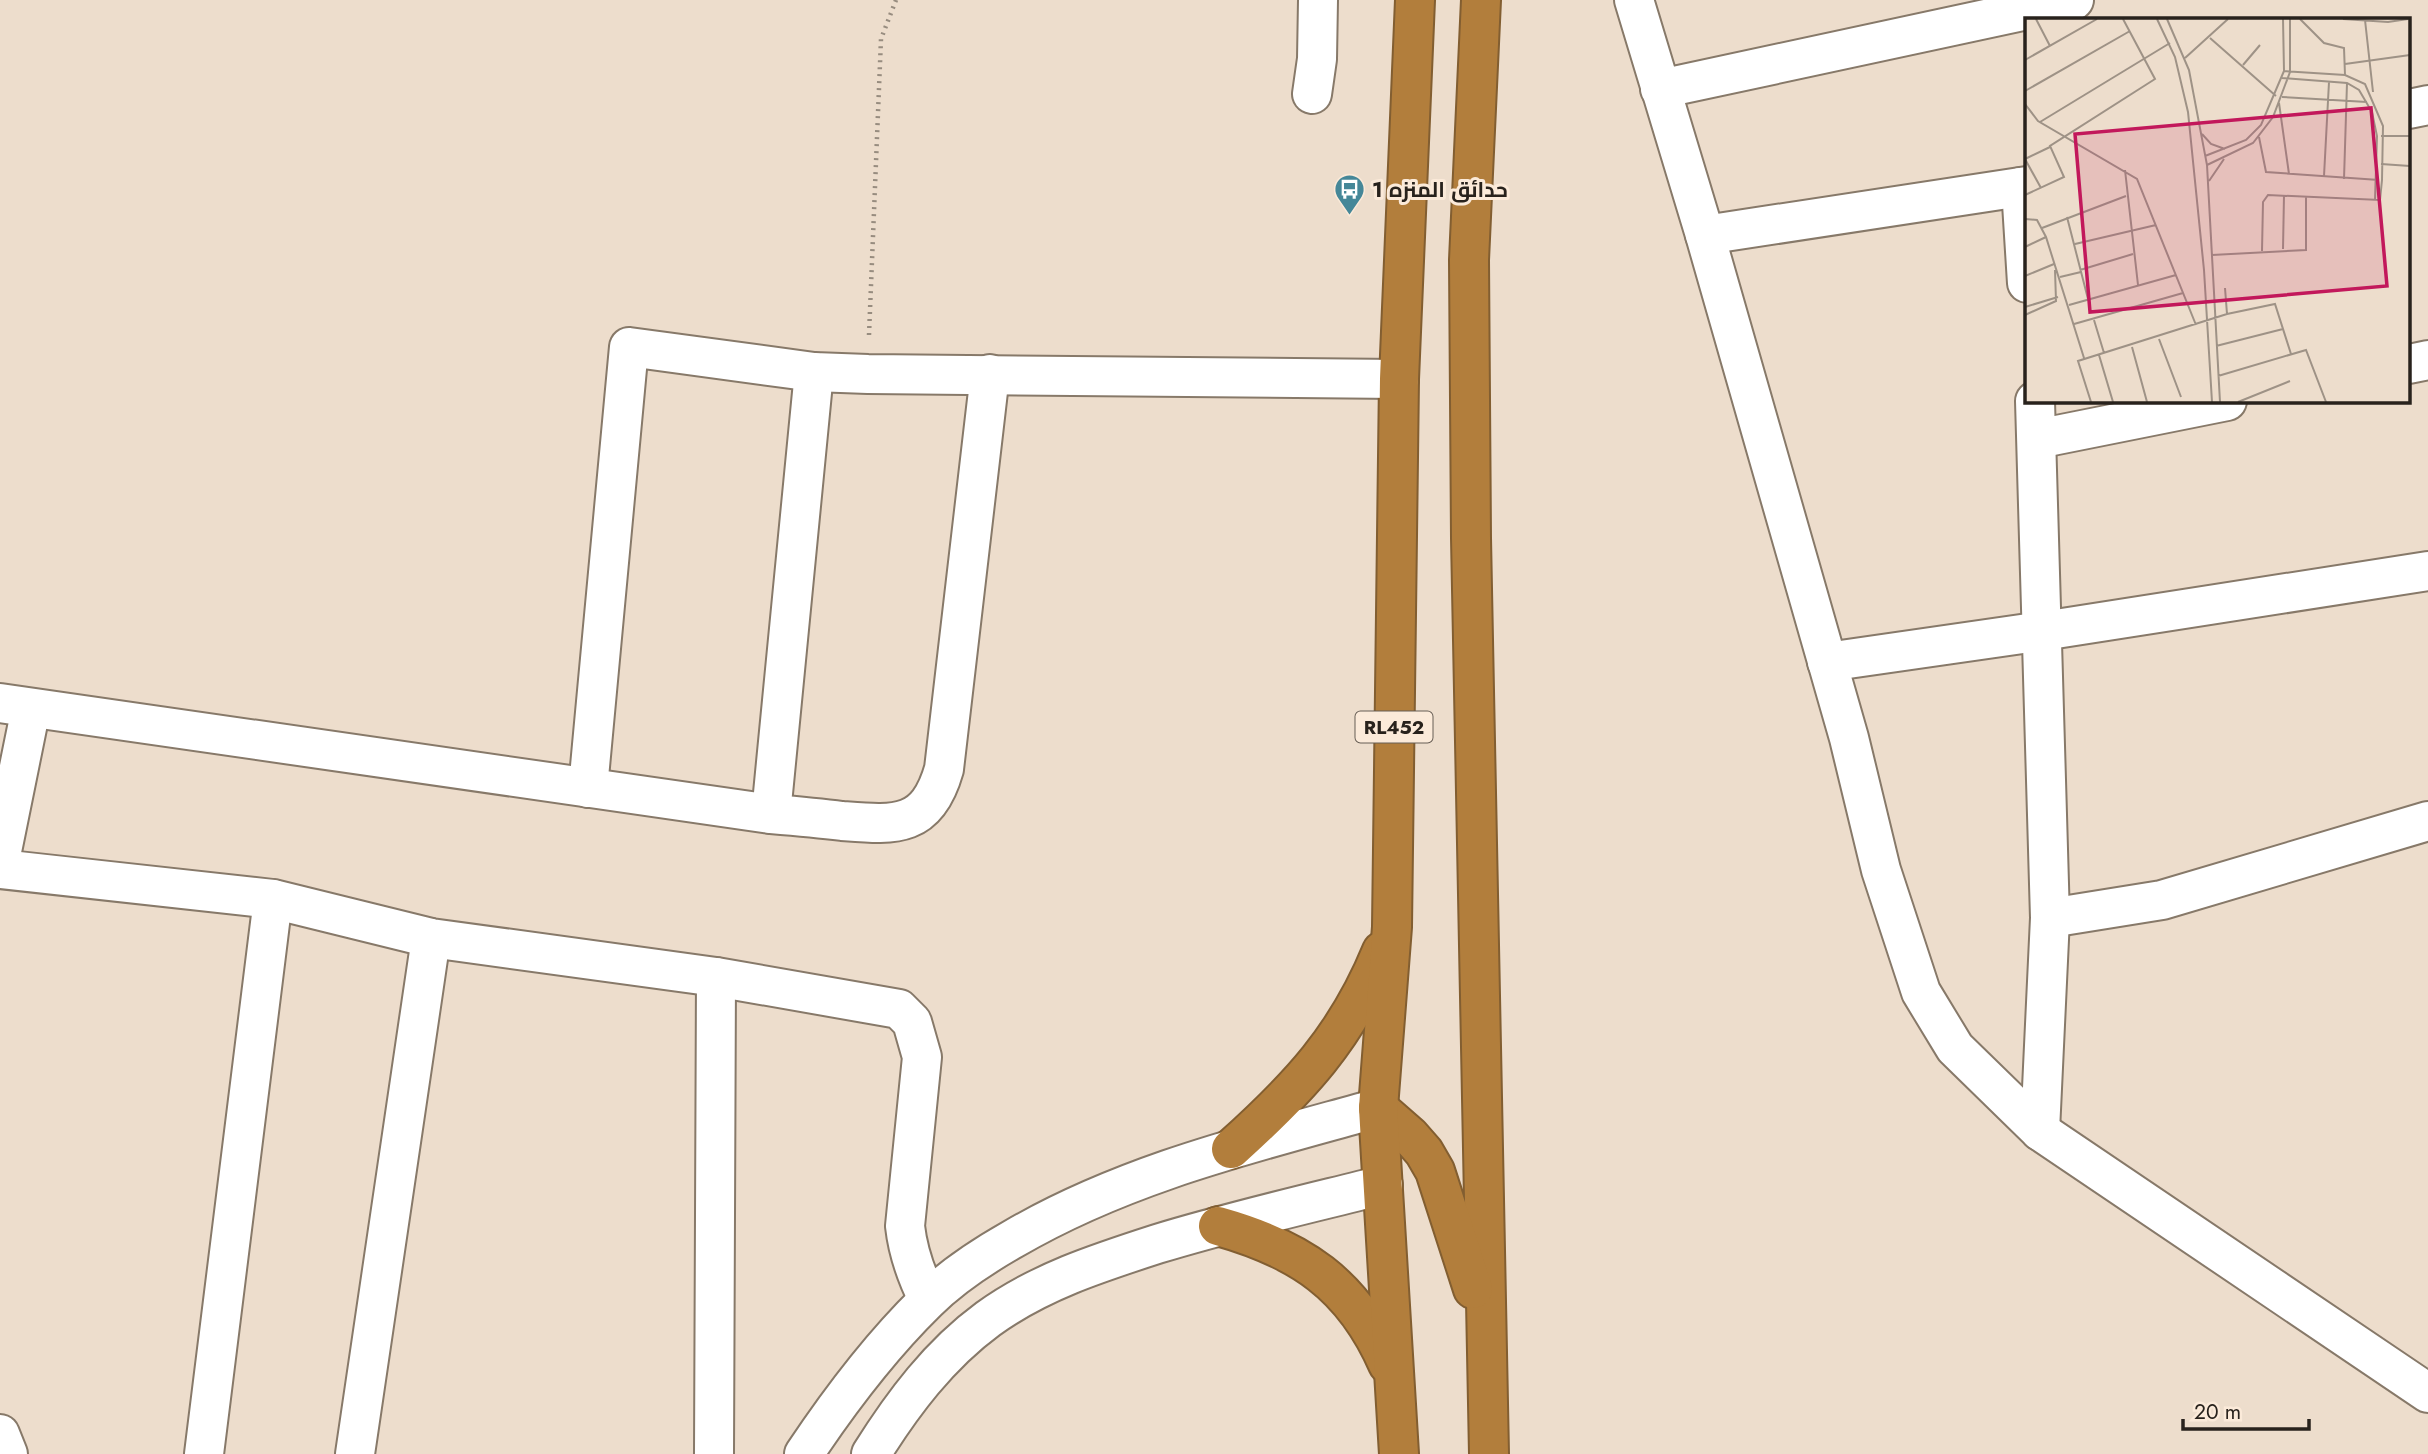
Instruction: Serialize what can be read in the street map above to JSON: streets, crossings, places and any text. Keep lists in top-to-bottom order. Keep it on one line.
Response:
{"streets":{"highway":["RL452"]},"places":{"bus stop":["حدائق المنزه 1"]},"scale_bar":"20 m"}
